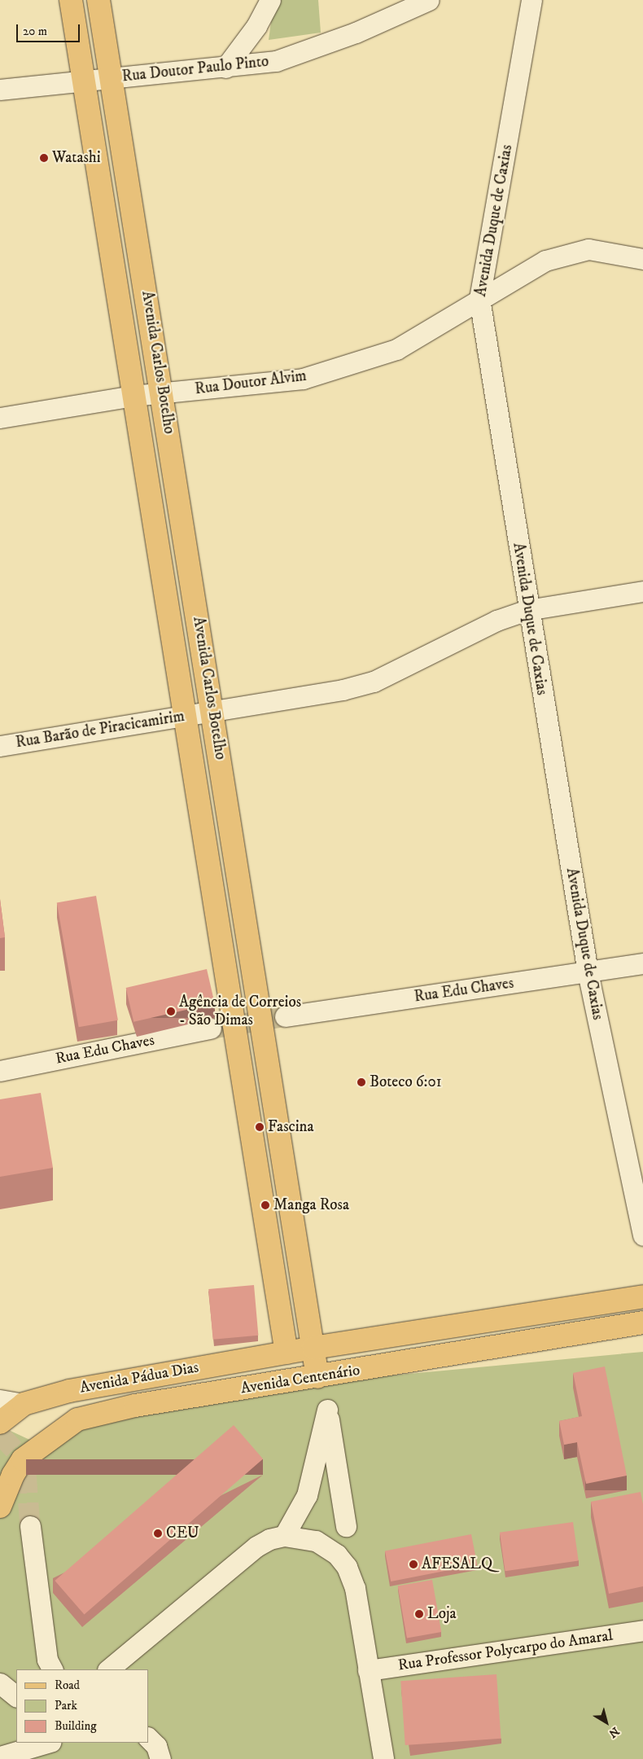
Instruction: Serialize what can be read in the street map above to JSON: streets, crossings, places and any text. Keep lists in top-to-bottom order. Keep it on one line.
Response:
{"streets":{"main road":["Avenida Carlos Botelho","Avenida Pádua Dias","Avenida Centenário"],"street":["Rua Doutor Paulo Pinto","Avenida Duque de Caxias","Rua Doutor Alvim","Rua Barão de Piracicamirim","Rua Edu Chaves","Rua Professor Polycarpo do Amaral"]},"crossings":[["Rua Doutor Paulo Pinto","Avenida Carlos Botelho"],["Avenida Duque de Caxias","Rua Doutor Alvim"],["Avenida Duque de Caxias","Rua Barão de Piracicamirim"],["Avenida Duque de Caxias","Rua Edu Chaves"],["Avenida Carlos Botelho","Rua Doutor Alvim"],["Avenida Carlos Botelho","Rua Barão de Piracicamirim"],["Avenida Carlos Botelho","Avenida Pádua Dias"],["Avenida Carlos Botelho","Avenida Centenário"],["Avenida Pádua Dias","Avenida Centenário"]],"places":["Watashi","Agência de Correios - São Dimas","Boteco 6:01","Fascina","Manga Rosa","CEU","AFESALQ","Loja"],"legend":["Road","Park","Building"],"scale_bar":"20 m","north":"bottom right"}
